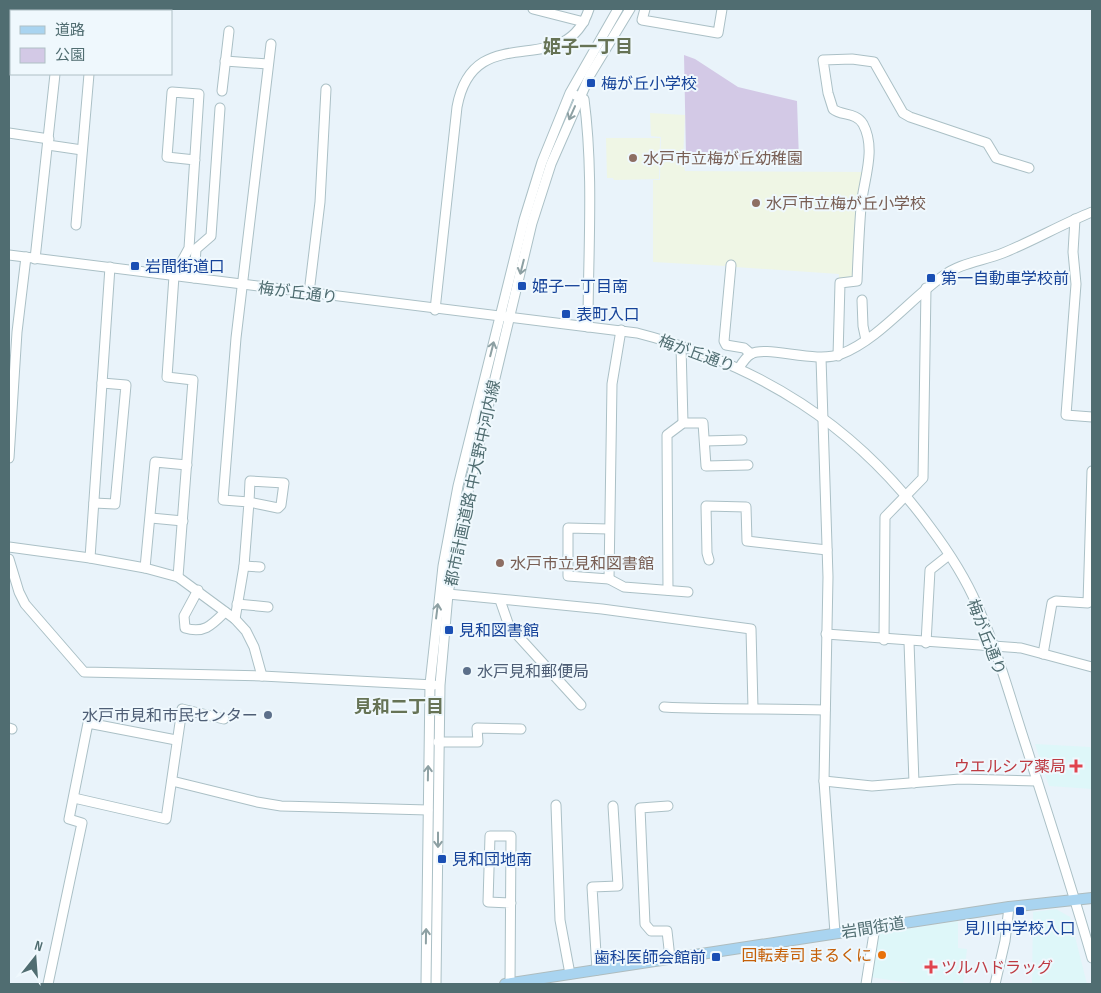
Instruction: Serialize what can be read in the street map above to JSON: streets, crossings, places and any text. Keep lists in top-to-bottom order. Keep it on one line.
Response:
{"streets":{"main road":["岩間街道"],"street":["梅が丘通り","都市計画道路 中大野中河内線"]},"crossings":[["梅が丘通り","都市計画道路 中大野中河内線"],["梅が丘通り","岩間街道"]],"districts":["姫子一丁目","見和二丁目"],"places":{"transit":["梅が丘小学校","岩間街道口","第一自動車学校前","姫子一丁目南","表町入口","見和図書館","見和団地南","見川中学校入口","歯科医師会館前"],"other":["水戸市立梅が丘幼稚園","水戸市立梅が丘小学校","水戸市立見和図書館","水戸見和郵便局","水戸市見和市民センター","回転寿司 まるくに"],"health":["ウエルシア薬局","ツルハドラッグ"]},"legend":["道路","公園"],"north":"top"}
